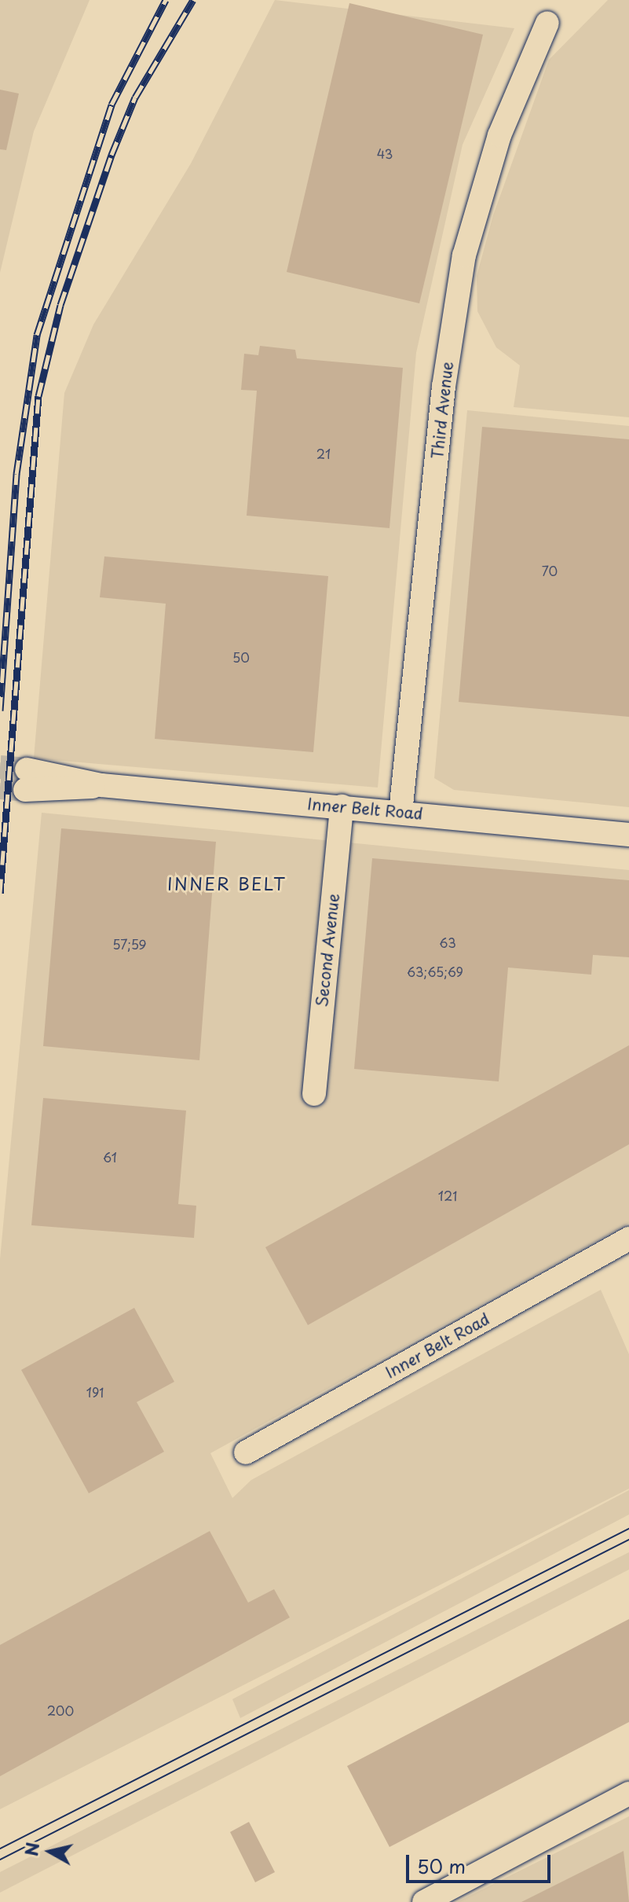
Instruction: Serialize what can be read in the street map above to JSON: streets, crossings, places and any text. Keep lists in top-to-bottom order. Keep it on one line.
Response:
{"streets":{"street":["Third Avenue","Inner Belt Road","Second Avenue"]},"crossings":[["Third Avenue","Inner Belt Road"],["Inner Belt Road","Second Avenue"]],"districts":["INNER BELT"],"house_numbers":["43","21","70","50","63","57;59","63;65;69","61","121","191","200"],"scale_bar":"50 m","north":"left"}
